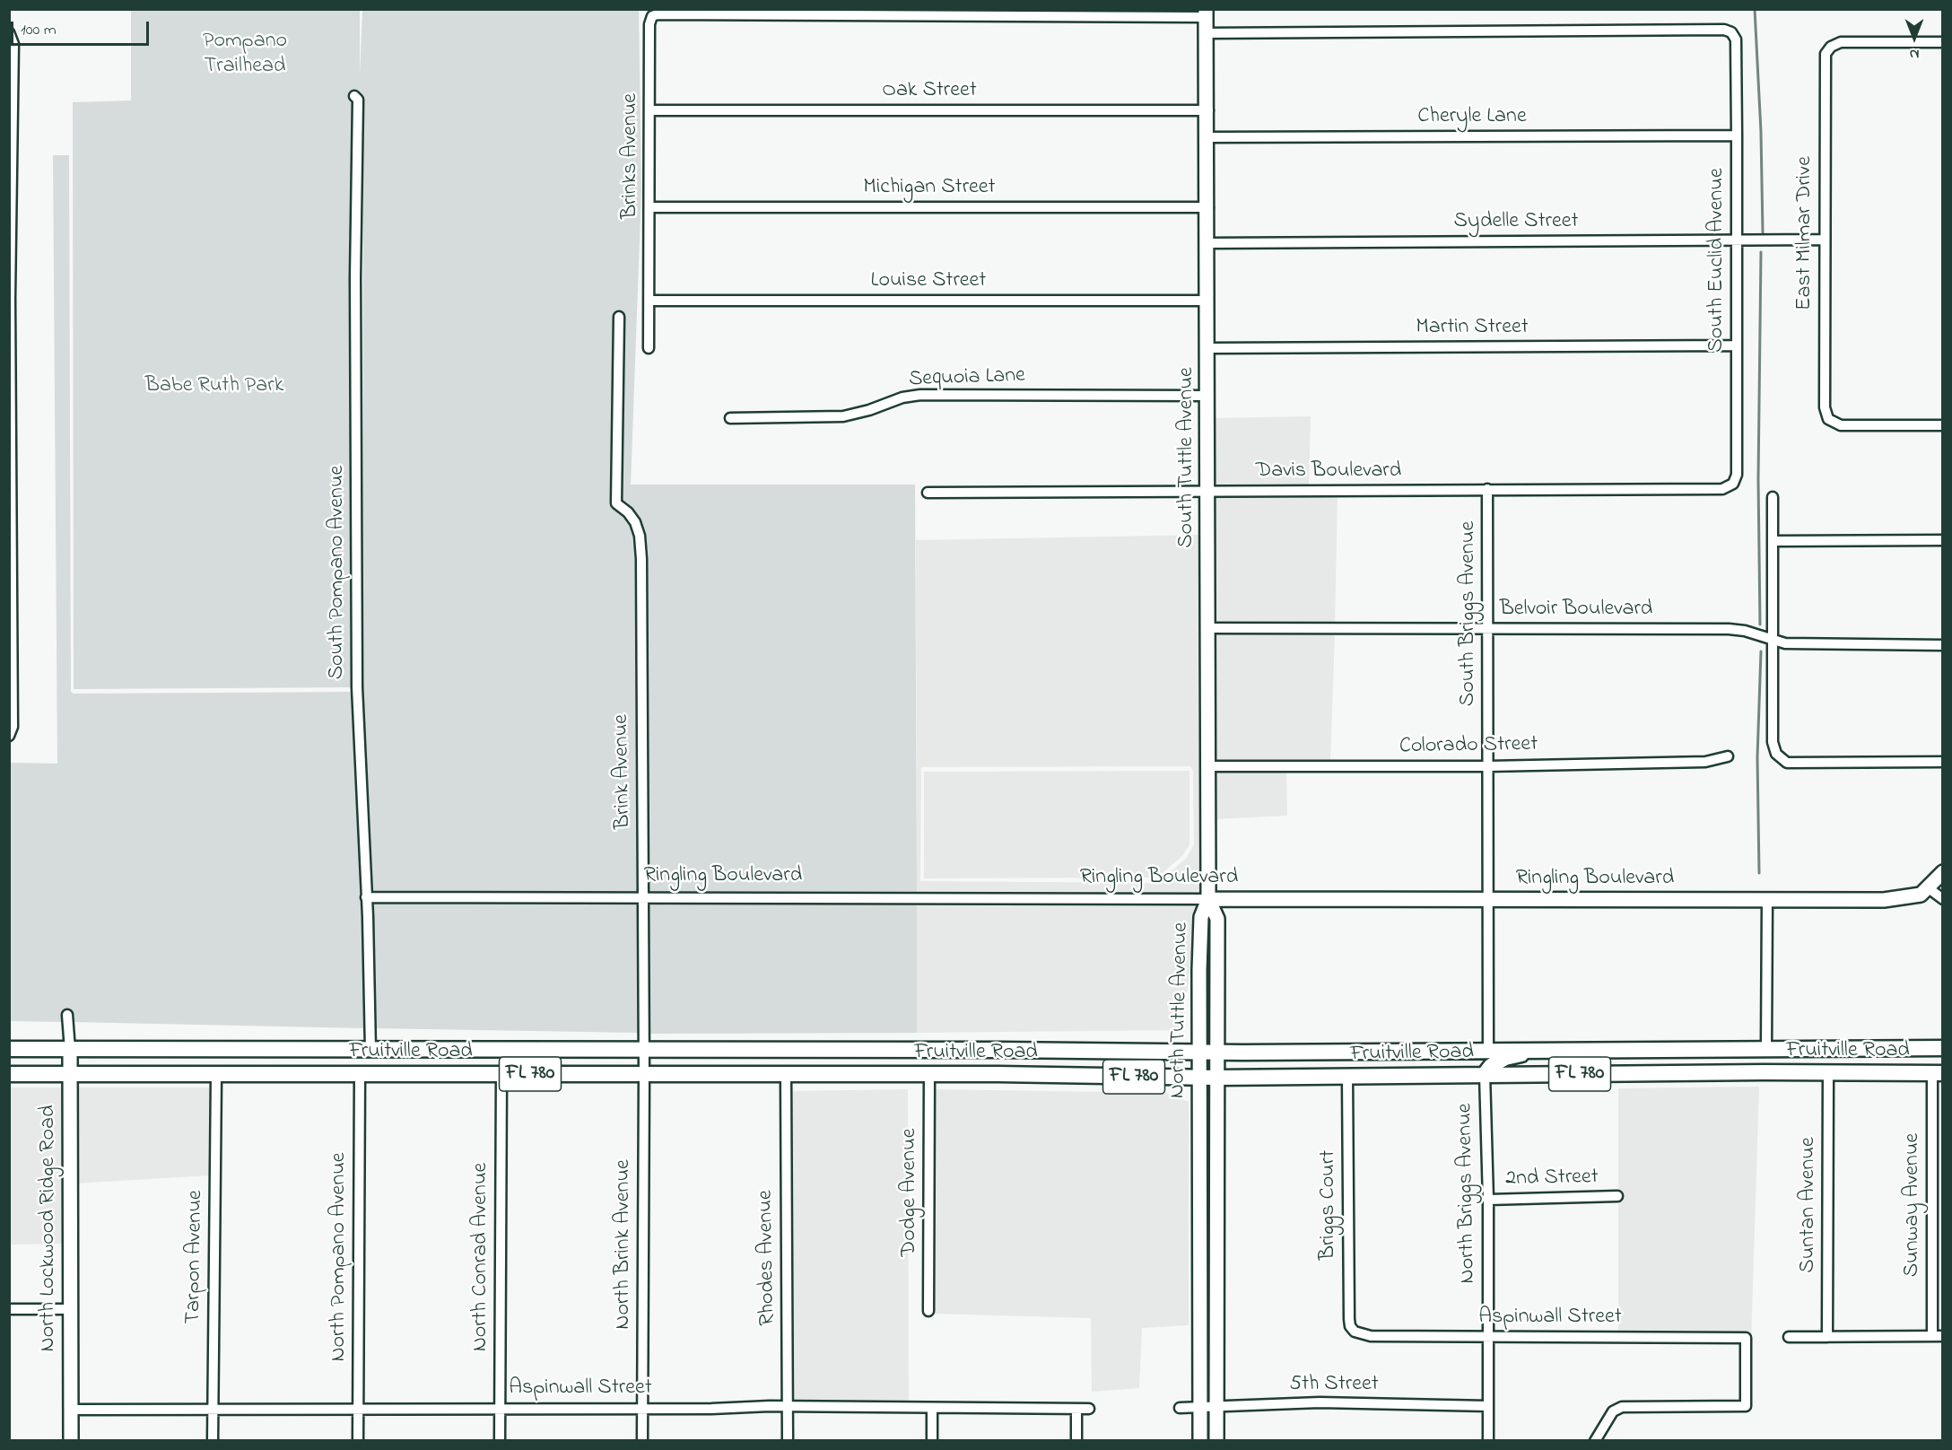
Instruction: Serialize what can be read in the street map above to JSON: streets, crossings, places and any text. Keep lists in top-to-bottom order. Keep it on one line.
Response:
{"streets":{"main road":["South Tuttle Avenue","Ringling Boulevard","North Tuttle Avenue","Fruitville Road","FL 780","North Lockwood Ridge Road"],"street":["Oak Street","Cheryle Lane","Brinks Avenue","Michigan Street","Sydelle Street","East Milmar Drive","South Euclid Avenue","Louise Street","Martin Street","Sequoia Lane","Davis Boulevard","South Pompano Avenue","Belvoir Boulevard","South Briggs Avenue","Colorado Street","Brink Avenue","2nd Street","Dodge Avenue","North Briggs Avenue","Briggs Court","Suntan Avenue","Sunway Avenue","North Brink Avenue","Tarpon Avenue","North Pompano Avenue","North Conrad Avenue","Rhodes Avenue","Aspinwall Street","5th Street"]},"crossings":[["Oak Street","Brinks Avenue"],["Oak Street","South Tuttle Avenue"],["Cheryle Lane","South Euclid Avenue"],["Cheryle Lane","South Tuttle Avenue"],["Brinks Avenue","Michigan Street"],["Brinks Avenue","Louise Street"],["Brinks Avenue","South Tuttle Avenue"],["Michigan Street","South Tuttle Avenue"],["Sydelle Street","East Milmar Drive"],["Sydelle Street","South Euclid Avenue"],["Sydelle Street","South Tuttle Avenue"],["South Euclid Avenue","Martin Street"],["South Euclid Avenue","South Tuttle Avenue"],["South Euclid Avenue","Davis Boulevard"],["Louise Street","South Tuttle Avenue"],["Martin Street","South Tuttle Avenue"],["Sequoia Lane","South Tuttle Avenue"],["South Tuttle Avenue","Davis Boulevard"],["South Tuttle Avenue","Belvoir Boulevard"],["South Tuttle Avenue","Colorado Street"],["South Tuttle Avenue","Ringling Boulevard"],["South Tuttle Avenue","North Tuttle Avenue"],["Davis Boulevard","South Briggs Avenue"],["South Pompano Avenue","Ringling Boulevard"],["South Pompano Avenue","Fruitville Road"],["Belvoir Boulevard","South Briggs Avenue"],["South Briggs Avenue","Colorado Street"],["South Briggs Avenue","Ringling Boulevard"],["Brink Avenue","Ringling Boulevard"],["Brink Avenue","Fruitville Road"],["Brink Avenue","North Brink Avenue"],["Ringling Boulevard","North Tuttle Avenue"],["North Tuttle Avenue","Fruitville Road"],["North Tuttle Avenue","5th Street"],["Fruitville Road","Dodge Avenue"],["Fruitville Road","North Briggs Avenue"],["Fruitville Road","Briggs Court"],["Fruitville Road","Suntan Avenue"],["Fruitville Road","Sunway Avenue"],["Fruitville Road","North Lockwood Ridge Road"],["Fruitville Road","North Brink Avenue"],["Fruitville Road","Tarpon Avenue"],["Fruitville Road","North Pompano Avenue"],["Fruitville Road","North Conrad Avenue"],["Fruitville Road","Rhodes Avenue"],["2nd Street","North Briggs Avenue"],["North Briggs Avenue","Aspinwall Street"],["North Briggs Avenue","5th Street"],["Briggs Court","Aspinwall Street"],["North Lockwood Ridge Road","Aspinwall Street"],["North Brink Avenue","Aspinwall Street"],["Tarpon Avenue","Aspinwall Street"],["North Pompano Avenue","Aspinwall Street"],["North Conrad Avenue","Aspinwall Street"],["Rhodes Avenue","Aspinwall Street"]],"parks":["Pompano Trailhead","Babe Ruth Park"],"scale_bar":"100 m","north":"bottom"}
